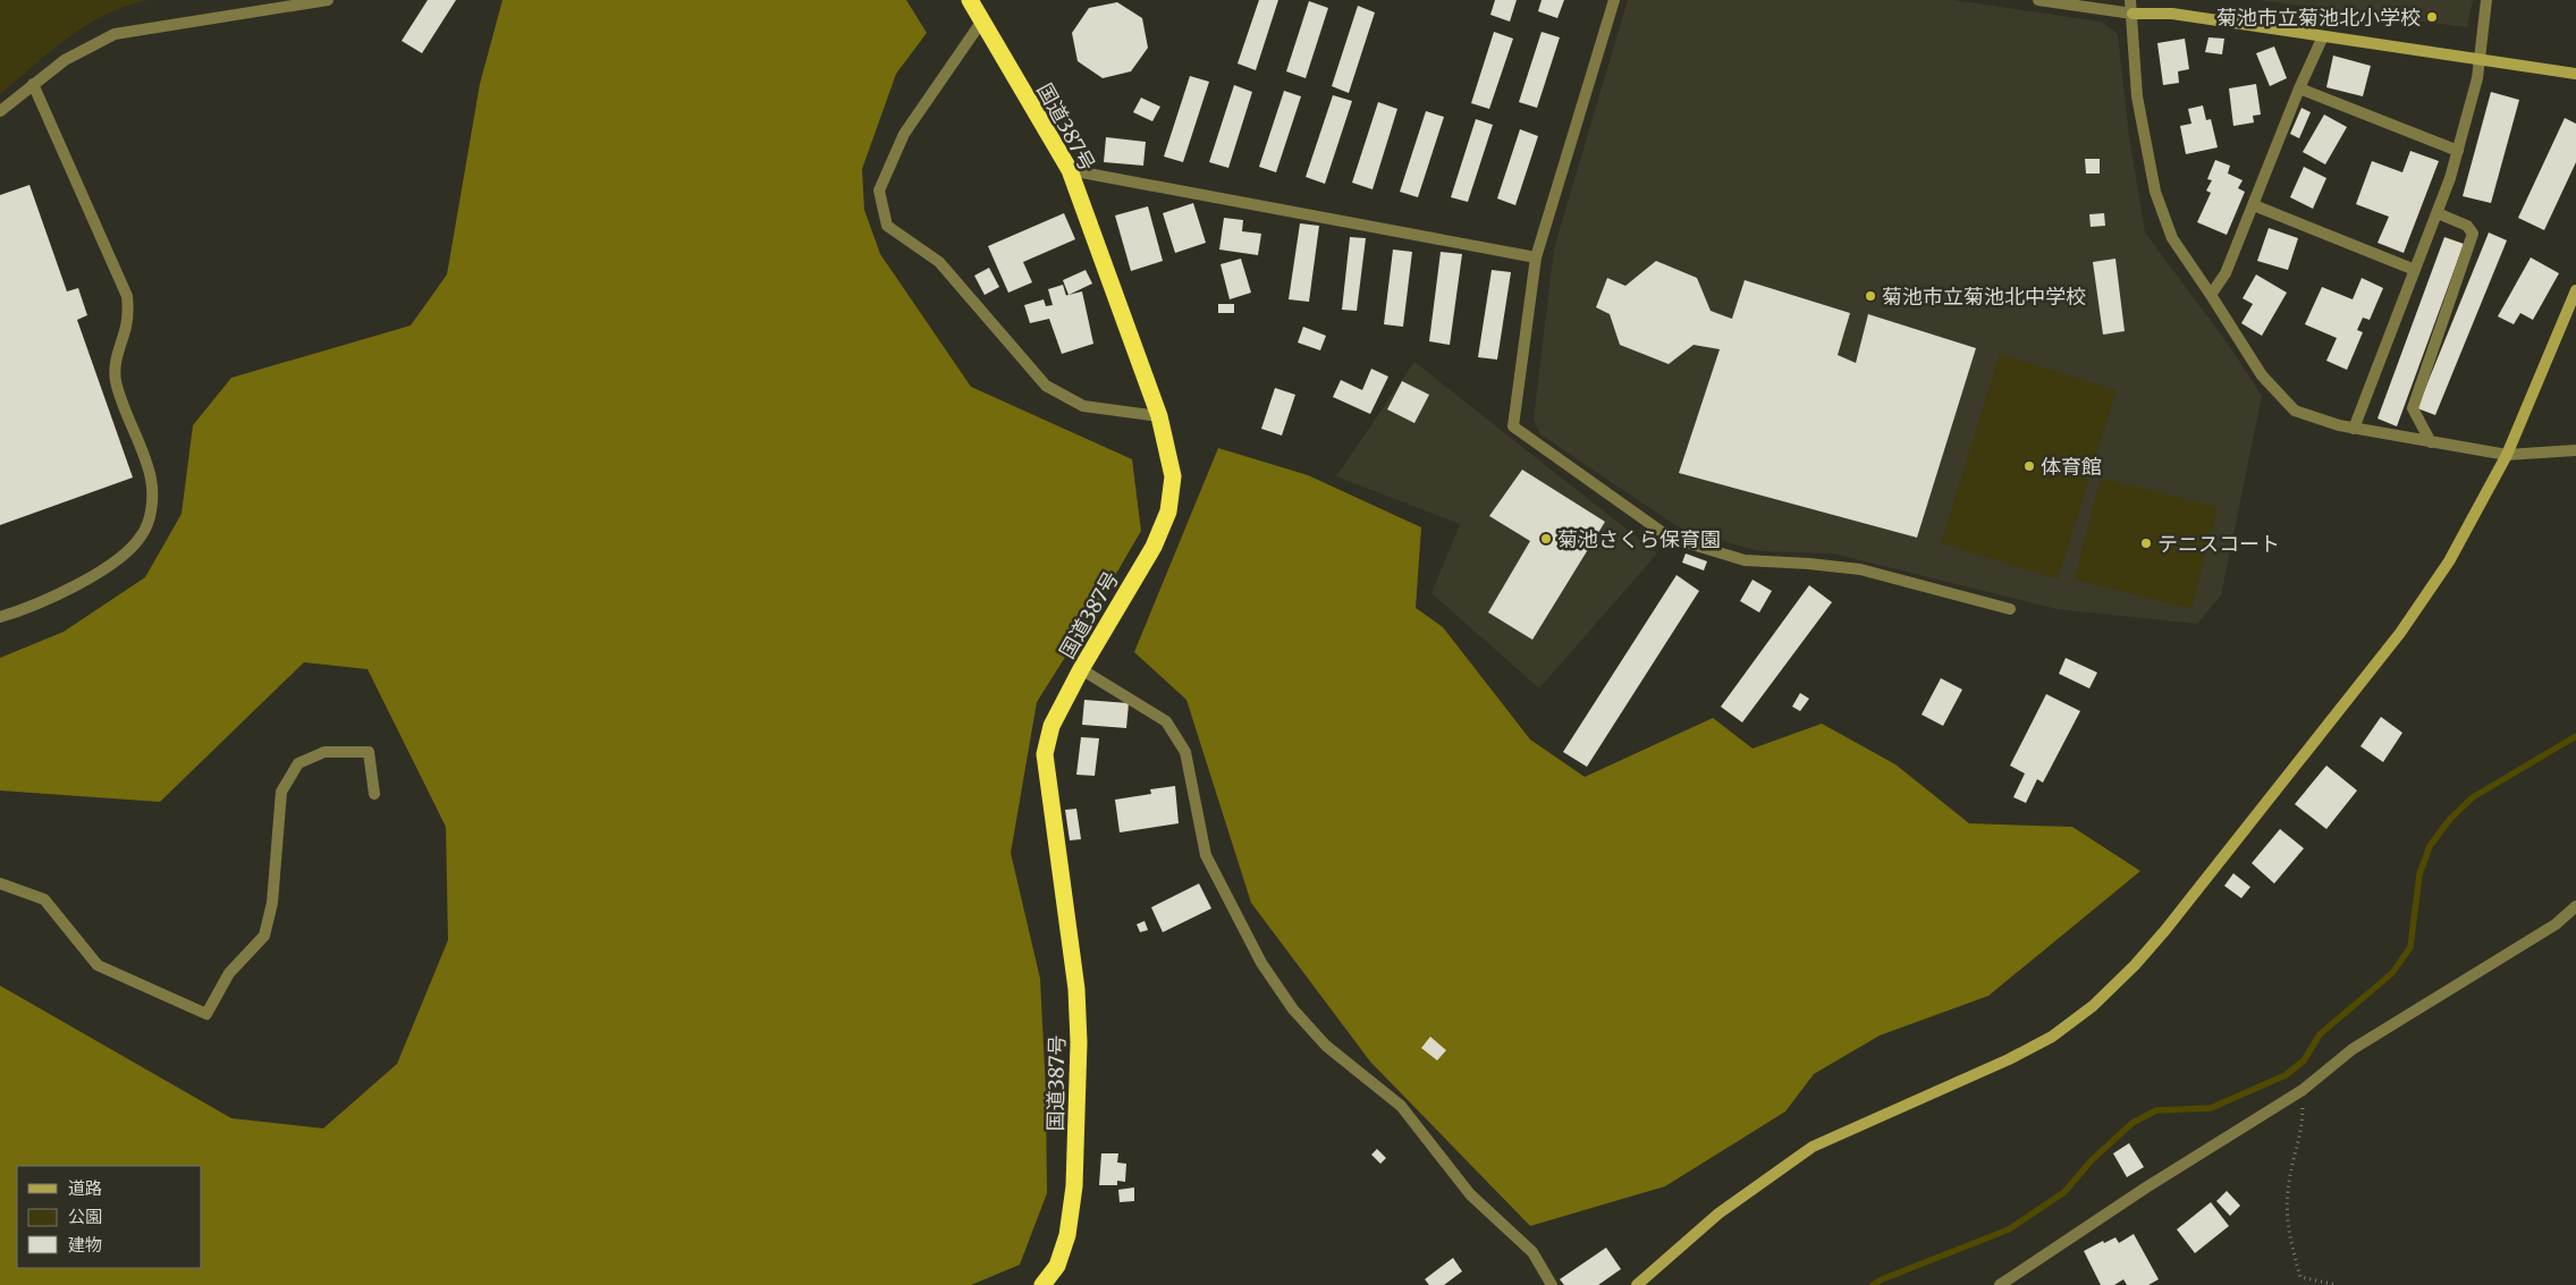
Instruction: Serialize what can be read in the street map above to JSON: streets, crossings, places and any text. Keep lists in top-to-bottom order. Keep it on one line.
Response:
{"streets":{"highway":["国道387号"]},"places":["菊池市立菊池北小学校","菊池市立菊池北中学校","体育館","菊池さくら保育園","テニスコート"],"legend":["道路","公園","建物"]}
